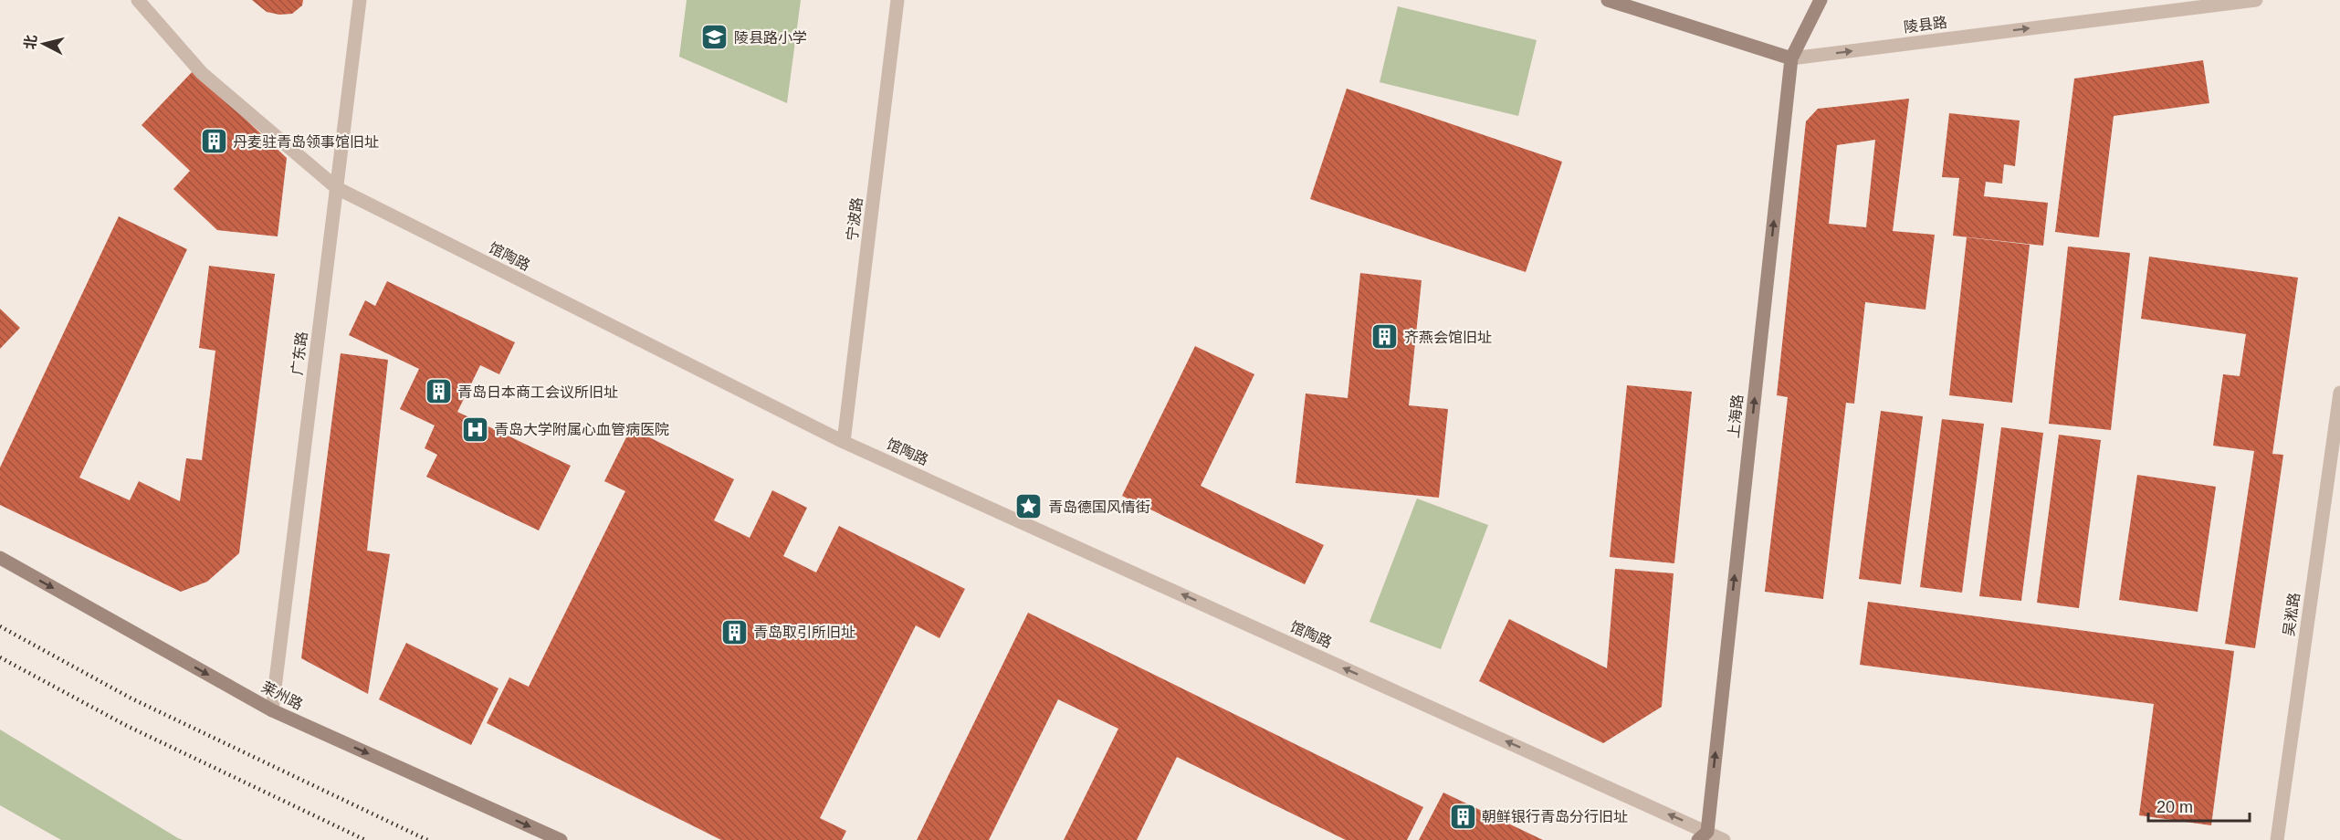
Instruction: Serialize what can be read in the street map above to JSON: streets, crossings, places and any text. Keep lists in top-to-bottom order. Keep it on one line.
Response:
{"streets":{"street":["陵县路","宁波路","馆陶路","广东路","上海路","吴淞路","莱州路"]},"crossings":[["陵县路","上海路"],["宁波路","馆陶路"],["馆陶路","广东路"],["馆陶路","上海路"],["广东路","莱州路"]],"one_way":["陵县路","馆陶路","上海路","莱州路"],"places":{"school or university":["陵县路小学"],"building":["丹麦驻青岛领事馆旧址","齐燕会馆旧址","青岛日本商工会议所旧址","青岛取引所旧址","朝鲜银行青岛分行旧址"],"hospital":["青岛大学附属心血管病医院"],"place":["青岛德国风情街"]},"scale_bar":"20 m","north":"left"}
